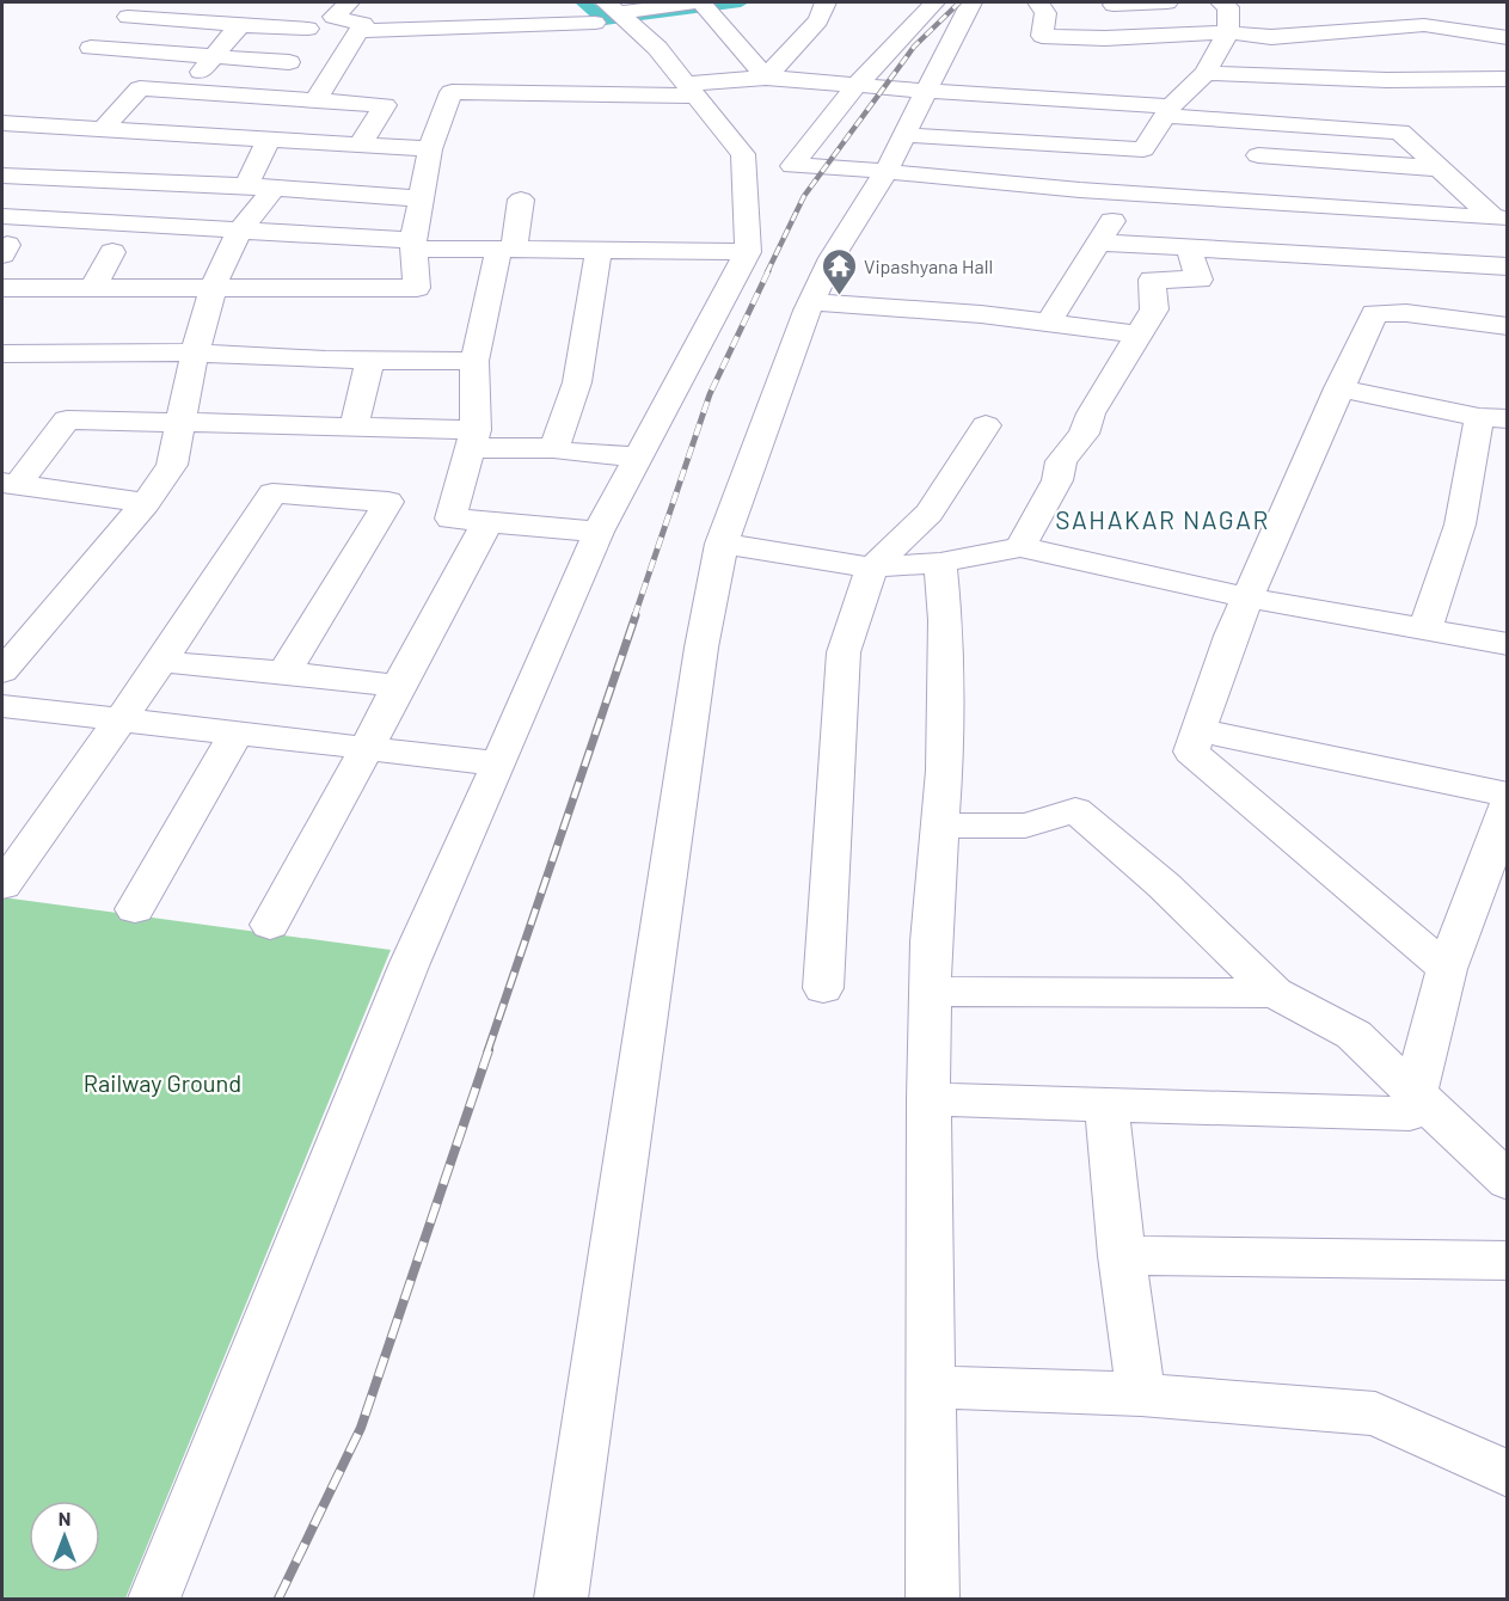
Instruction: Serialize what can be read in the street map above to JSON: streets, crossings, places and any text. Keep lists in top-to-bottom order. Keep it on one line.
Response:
{"districts":["SAHAKAR NAGAR"],"parks":["Railway Ground"],"places":{"temple":["Vipashyana Hall"]},"north":"top"}
